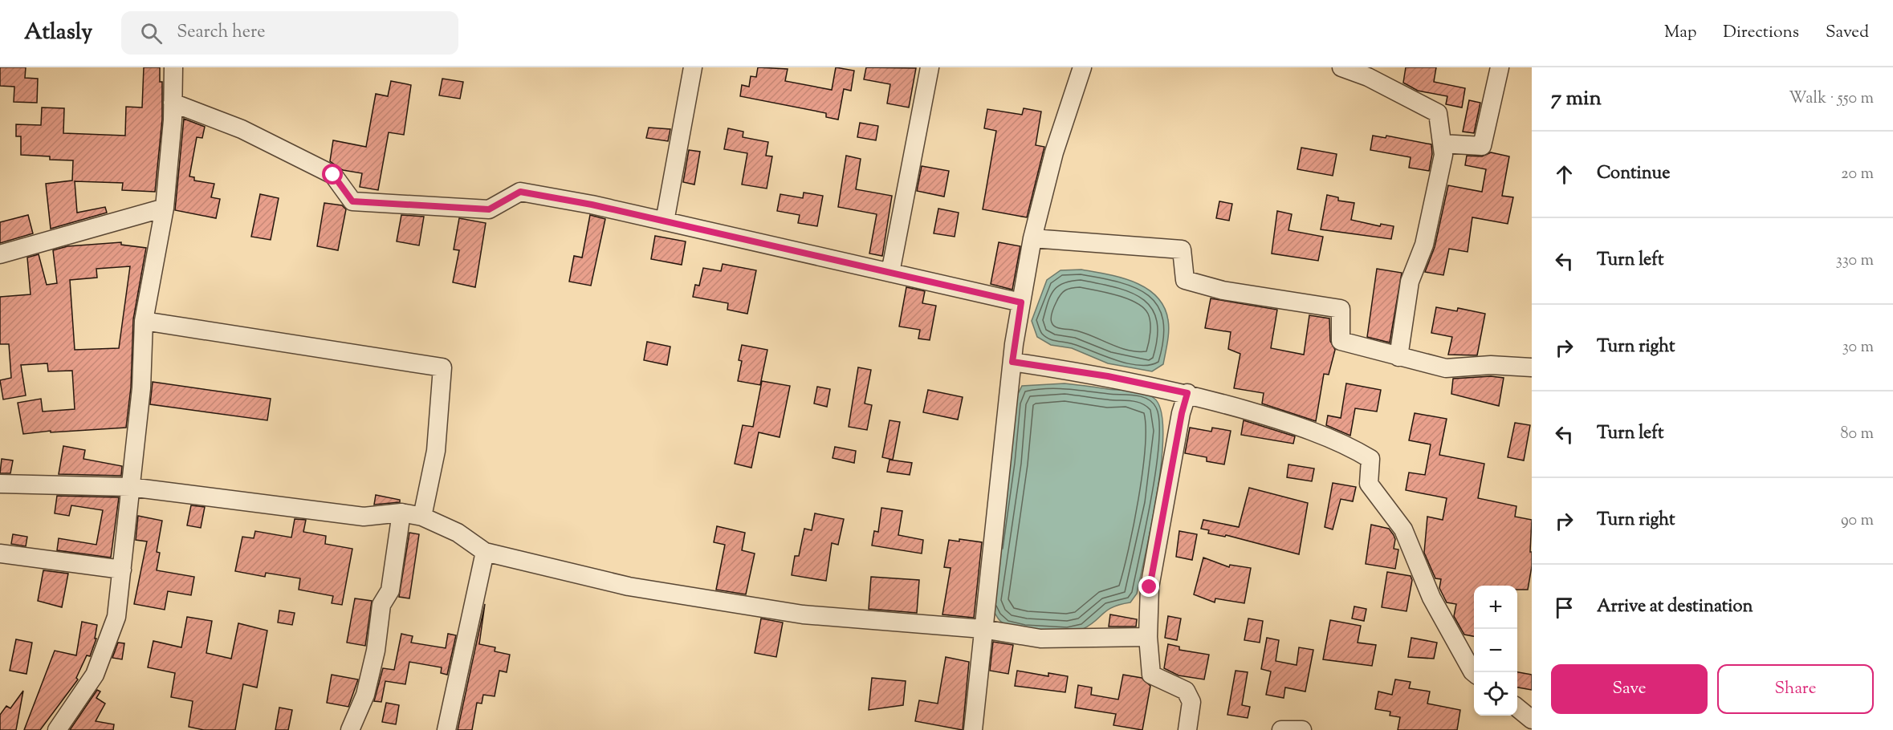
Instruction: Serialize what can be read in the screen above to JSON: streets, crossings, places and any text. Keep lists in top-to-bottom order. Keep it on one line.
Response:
{"page":{"header":"Atlasly","search":"Search here","nav":["Map","Directions","Saved"],"heading":["7 min","Walk · 550 m"],"list":[["Continue","20 m"],["Turn left","330 m"],["Turn right","30 m"],["Turn left","80 m"],["Turn right","90 m"],"Arrive at destination"],"map_buttons":["+","−"],"buttons":["Save","Share"]}}
